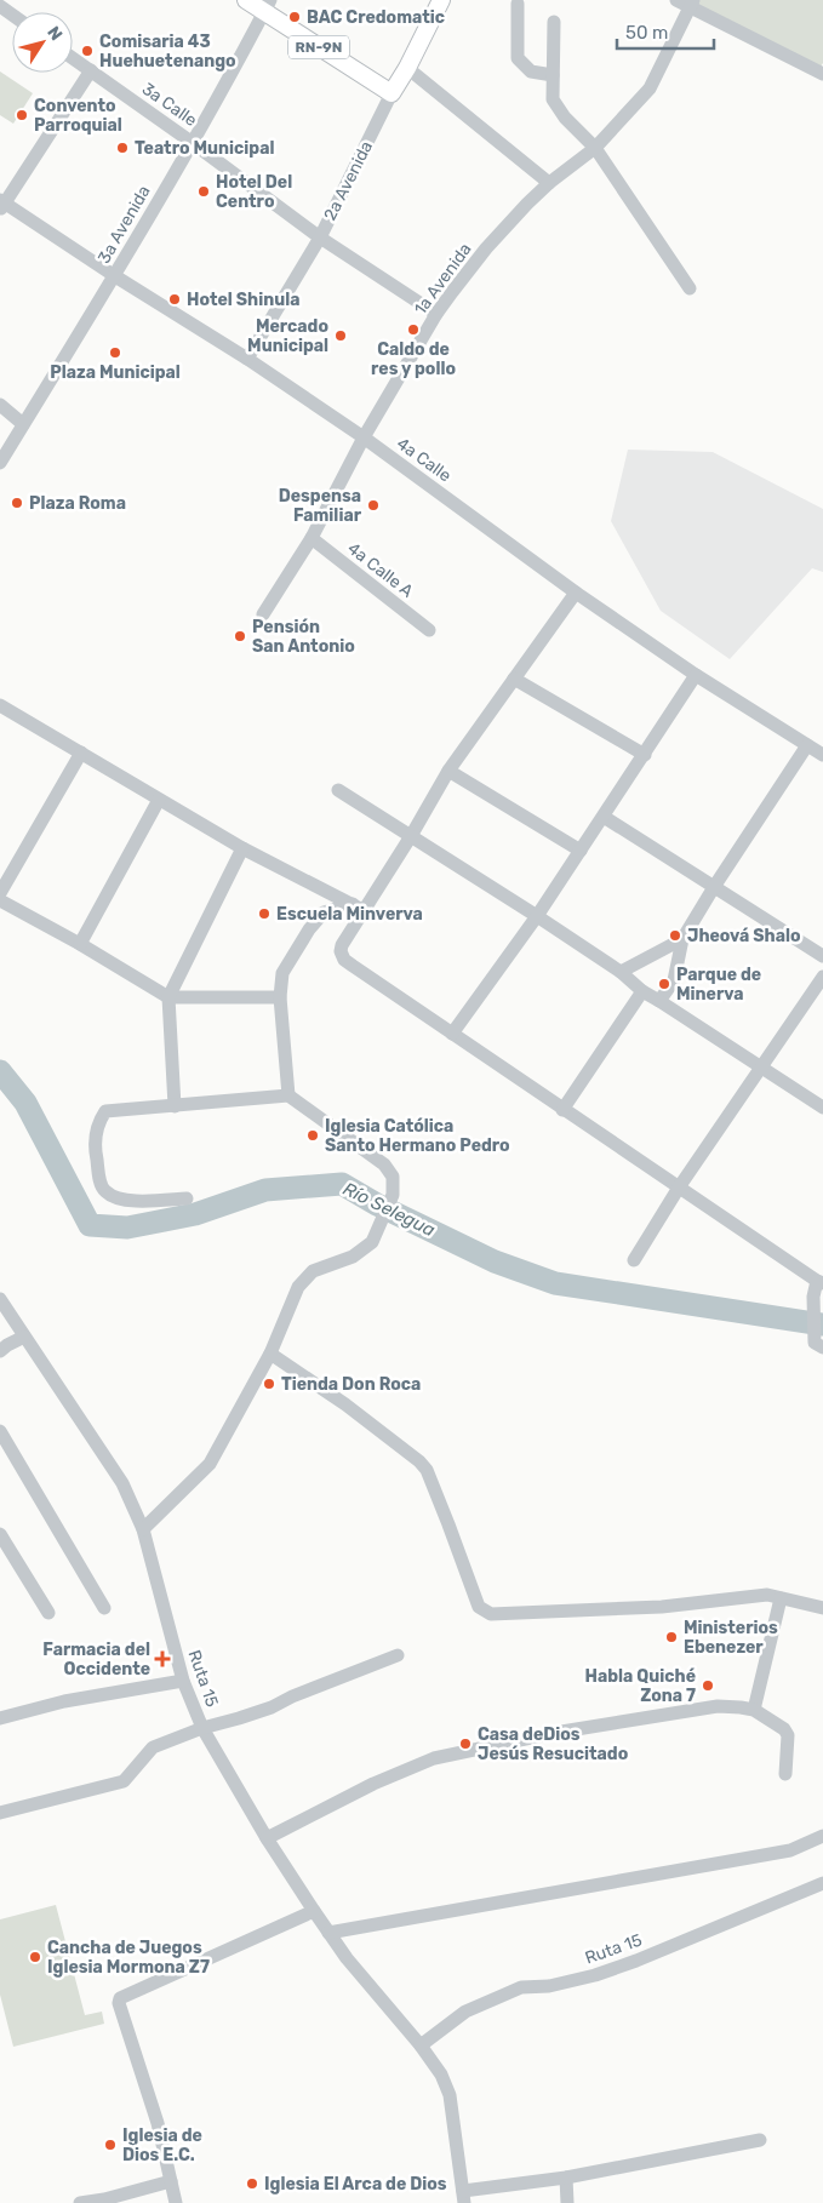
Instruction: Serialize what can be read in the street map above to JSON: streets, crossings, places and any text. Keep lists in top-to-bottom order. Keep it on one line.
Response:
{"streets":{"main road":["RN-9N","2a Avenida"],"street":["3a Calle","3a Avenida","1a Avenida","4a Calle","4a Calle A","Ruta 15"]},"crossings":[["RN-9N","2a Avenida"],["RN-9N","3a Avenida"],["3a Calle","2a Avenida"],["3a Calle","3a Avenida"],["3a Calle","1a Avenida"],["2a Avenida","4a Calle"],["3a Avenida","4a Calle"],["1a Avenida","4a Calle"],["1a Avenida","4a Calle A"]],"water":["Río Selegua"],"places":{"other":["BAC Credomatic","Comisaria 43 Huehuetenango","Convento Parroquial","Teatro Municipal","Hotel Del Centro","Hotel Shinula","Caldo de res y pollo","Mercado Municipal","Plaza Municipal","Plaza Roma","Despensa Familiar","Pensión San Antonio","Escuela Minverva","Jheová Shalo","Parque de Minerva","Iglesia Católica Santo Hermano Pedro","Tienda Don Roca","Ministerios Ebenezer","Habla Quiché Zona 7","Casa deDios Jesús Resucitado","Cancha de Juegos Iglesia Mormona Z7","Iglesia de Dios E.C.","Iglesia El Arca de Dios"],"health":["Farmacia del Occidente"]},"scale_bar":"50 m","north":"top right"}
